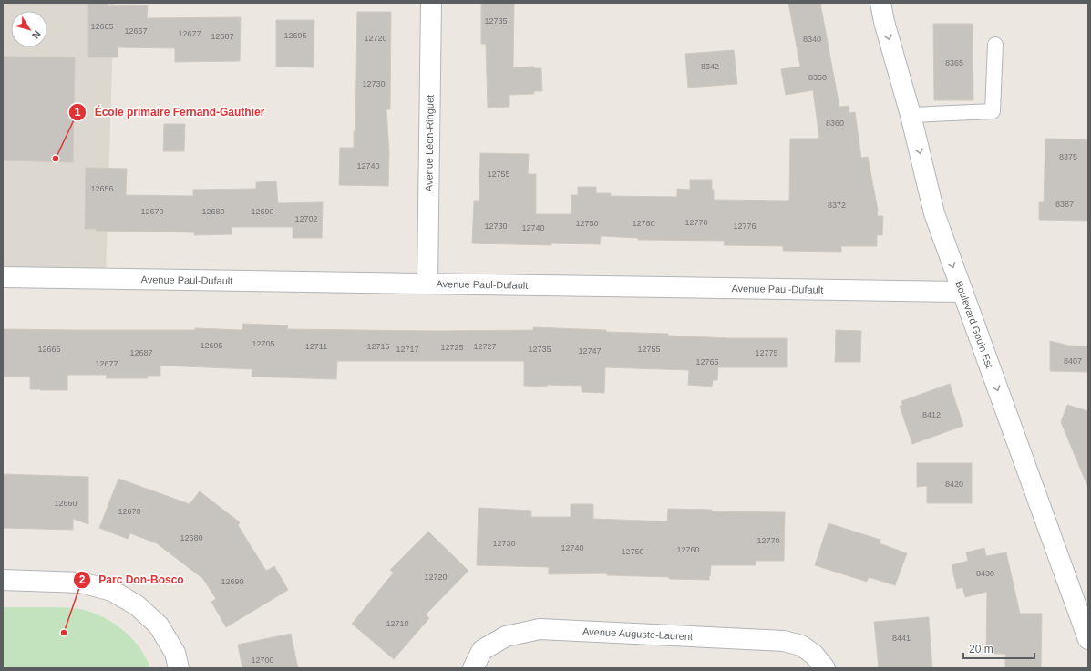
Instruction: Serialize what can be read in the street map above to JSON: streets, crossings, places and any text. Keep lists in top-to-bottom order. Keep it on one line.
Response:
{"streets":{"street":["Avenue Léon-Ringuet","Avenue Paul-Dufault","Boulevard Gouin Est","Avenue Auguste-Laurent"]},"crossings":[["Avenue Léon-Ringuet","Avenue Paul-Dufault"],["Avenue Paul-Dufault","Boulevard Gouin Est"]],"one_way":["Boulevard Gouin Est"],"places":["École primaire Fernand-Gauthier","Parc Don-Bosco"],"house_numbers":["12735","12665","12667","12677","12695","12687","12720","8340","8365","8342","8350","12730","8360","8375","12740","12755","12656","8387","8372","12670","12680","12690","12702","12770","12750","12760","12730","12776","12740","12705","12695","12711","12715","12727","12725","12665","12717","12735","12755","12747","12687","12775","8407","12765","12677","8412","8420","12660","12670","12680","12770","12730","12740","12760","12750","8430","12720","12690","12710","8441","12700"],"scale_bar":"20 m","north":"bottom right"}
